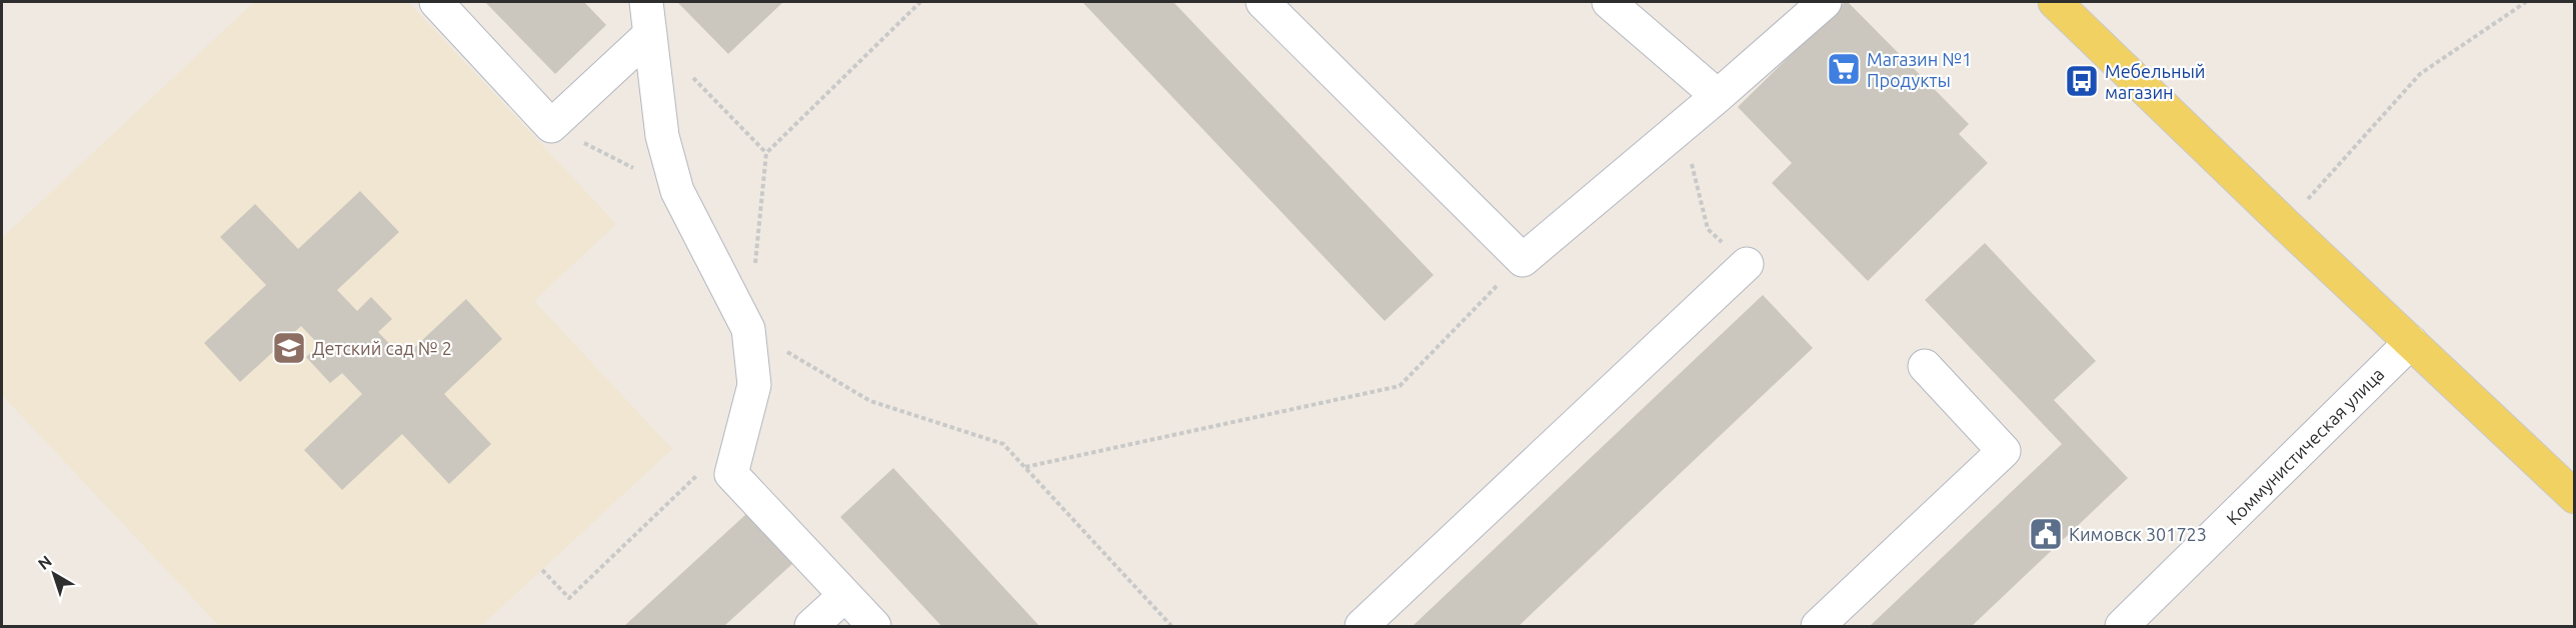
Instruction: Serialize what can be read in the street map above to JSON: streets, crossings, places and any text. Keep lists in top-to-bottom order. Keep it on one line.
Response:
{"streets":{"street":["Коммунистическая улица"]},"places":{"supermarket":["Магазин №1 Продукты"],"bus stop":["Мебельный магазин"],"school or university":["Детский сад № 2"],"public building":["Кимовск 301723"]},"north":"top left"}
